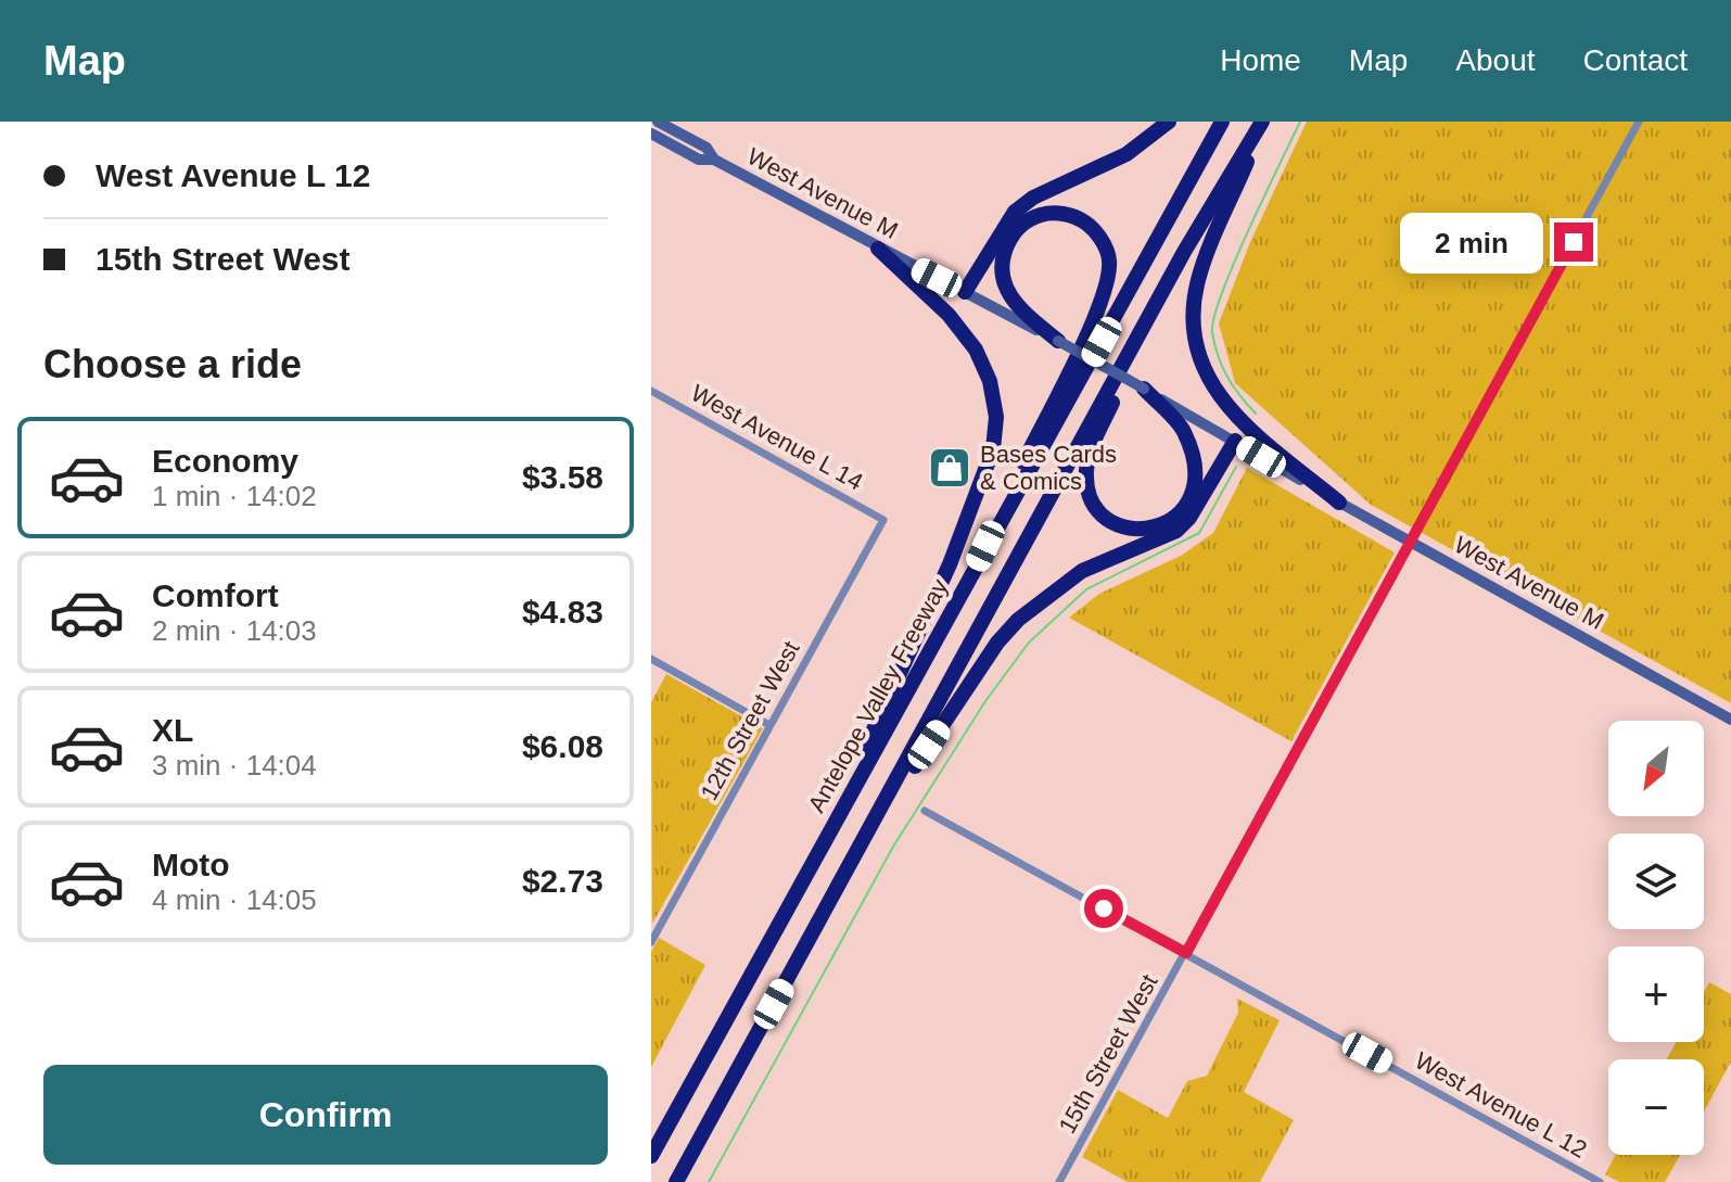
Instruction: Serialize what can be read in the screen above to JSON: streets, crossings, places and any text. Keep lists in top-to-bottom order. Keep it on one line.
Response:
{"streets":{"highway":["Antelope Valley Freeway"],"main road":["West Avenue M"],"street":["West Avenue L 14","12th Street West","15th Street West","West Avenue L 12"]},"crossings":[["West Avenue M","15th Street West"],["West Avenue L 14","12th Street West"],["15th Street West","West Avenue L 12"]],"places":{"shop":["Bases Cards & Comics"]},"north":"bottom left","page":{"header":"Map","nav":["Home","Map","About","Contact"],"banner":["West Avenue L 12","15th Street West"],"bubble":"2 min","heading":"Choose a ride","list":[{"name":"Economy","note":"1 min · 14:02","value":"$3.58"},{"name":"Comfort","note":"2 min · 14:03","value":"$4.83"},{"name":"XL","note":"3 min · 14:04","value":"$6.08"},{"name":"Moto","note":"4 min · 14:05","value":"$2.73"}],"map_buttons":["+","−"],"buttons":"Confirm"}}
